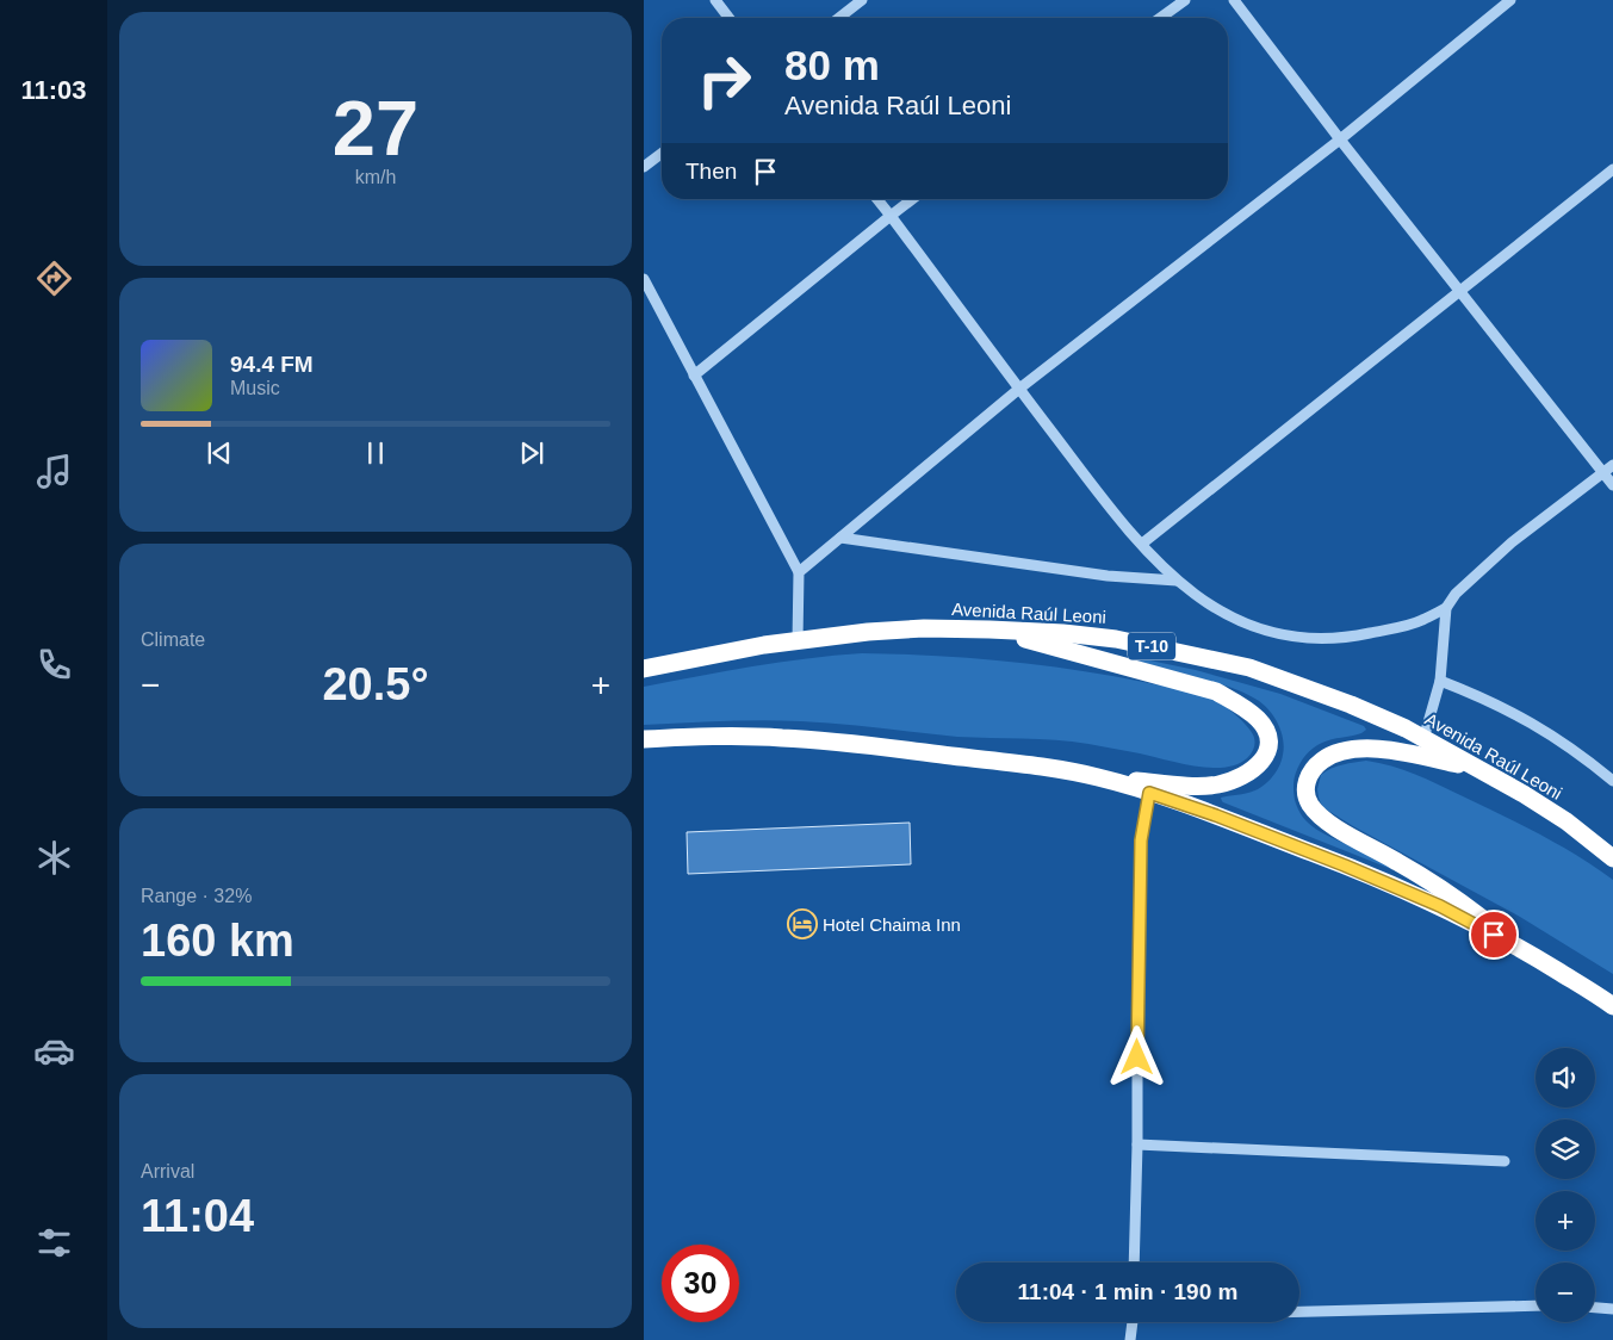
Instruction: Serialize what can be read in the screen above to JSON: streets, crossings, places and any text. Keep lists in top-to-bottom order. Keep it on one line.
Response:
{"streets":{"highway":["Avenida Raúl Leoni","T-10"]},"crossings":[["Avenida Raúl Leoni","T-10"]],"places":{"hotel":["Hotel Chaima Inn"]},"page":{"tabs":"11:03","tile":[["27","km/h"],"Climate",["Range · 32%","160 km"],["Arrival","11:04"]],"turn":["80 m","Avenida Raúl Leoni"],"then":"Then","song":["94.4 FM","Music"],"heat":["−","20.5°","+"],"map_buttons":["+","−"],"limit":"30","trip":"11:04 · 1 min · 190 m"}}
